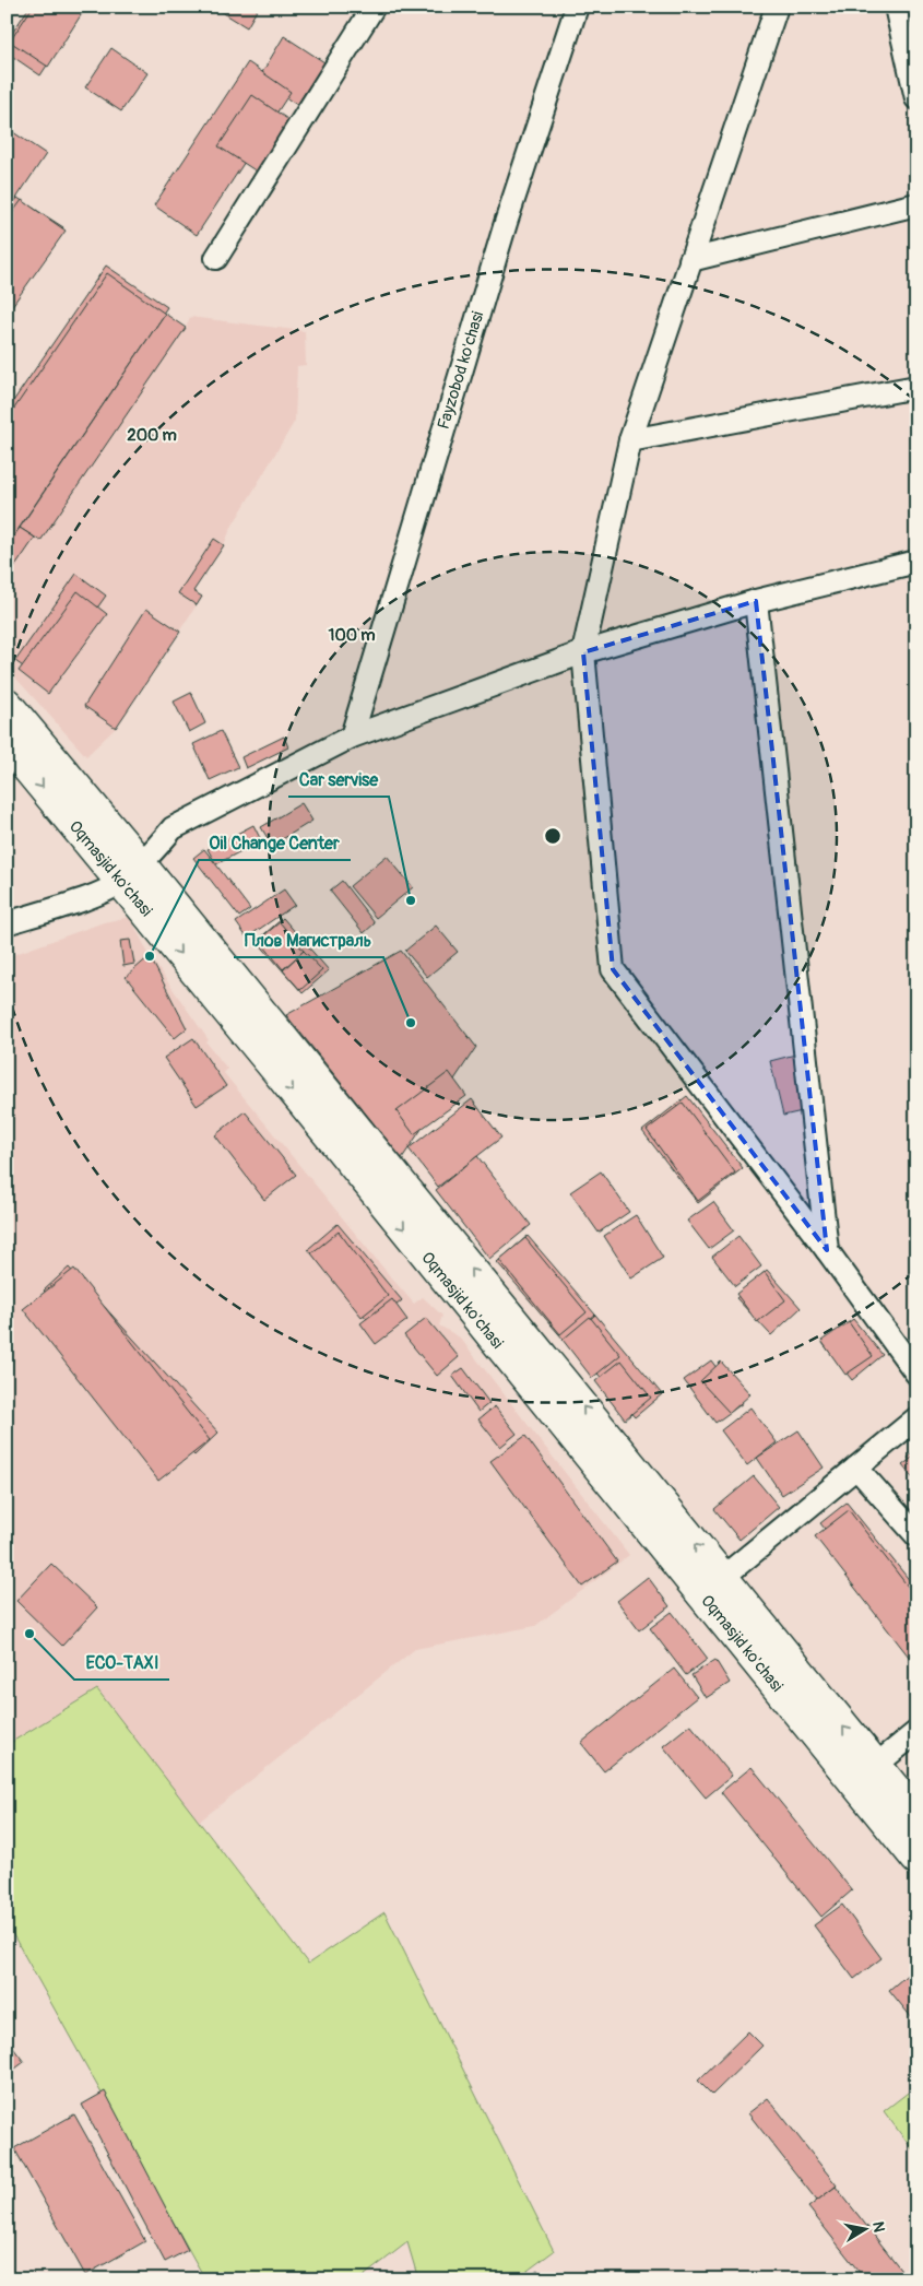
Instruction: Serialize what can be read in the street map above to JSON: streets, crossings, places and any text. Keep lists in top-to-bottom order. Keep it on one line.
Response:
{"streets":{"main road":["Oqmasjid ko'chasi"],"street":["Fayzobod ko'chasi"]},"places":["Car servise","Oil Change Center","Плов Магистраль","ECO-TAXI"],"north":"right","rings":["200 m","100 m"]}
